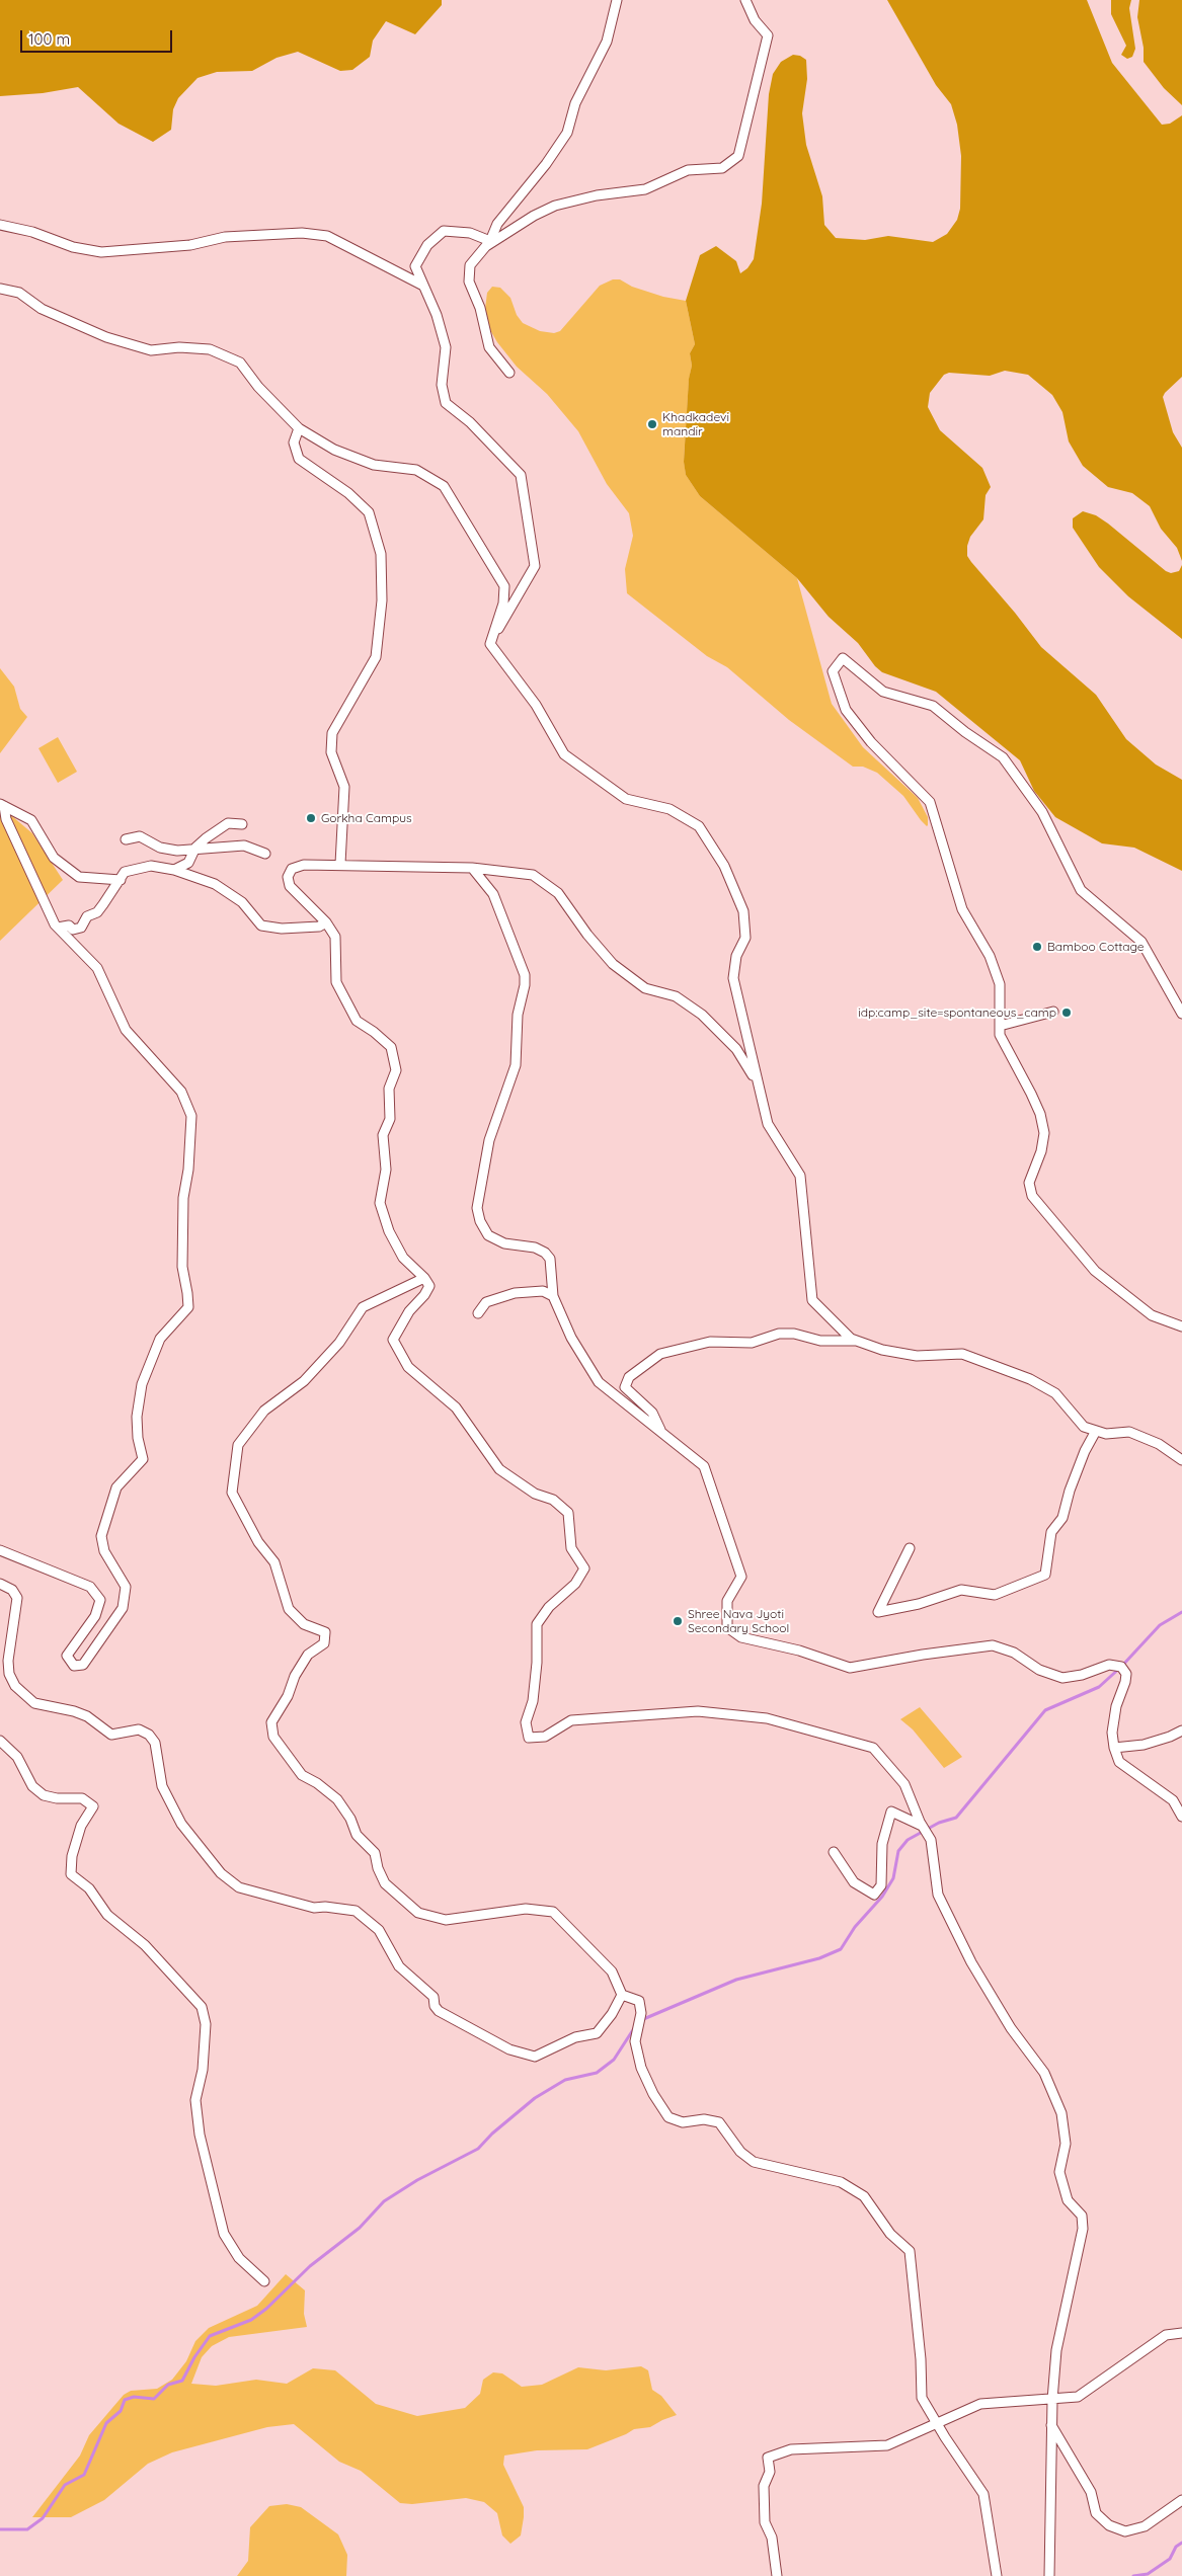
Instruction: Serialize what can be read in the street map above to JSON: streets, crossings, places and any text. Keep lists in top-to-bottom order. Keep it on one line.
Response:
{"places":["Khadkadevi mandir","Gorkha Campus","Bamboo Cottage","idp:camp_site=spontaneous_camp","Shree Nava Jyoti Secondary School"],"scale_bar":"100 m"}
